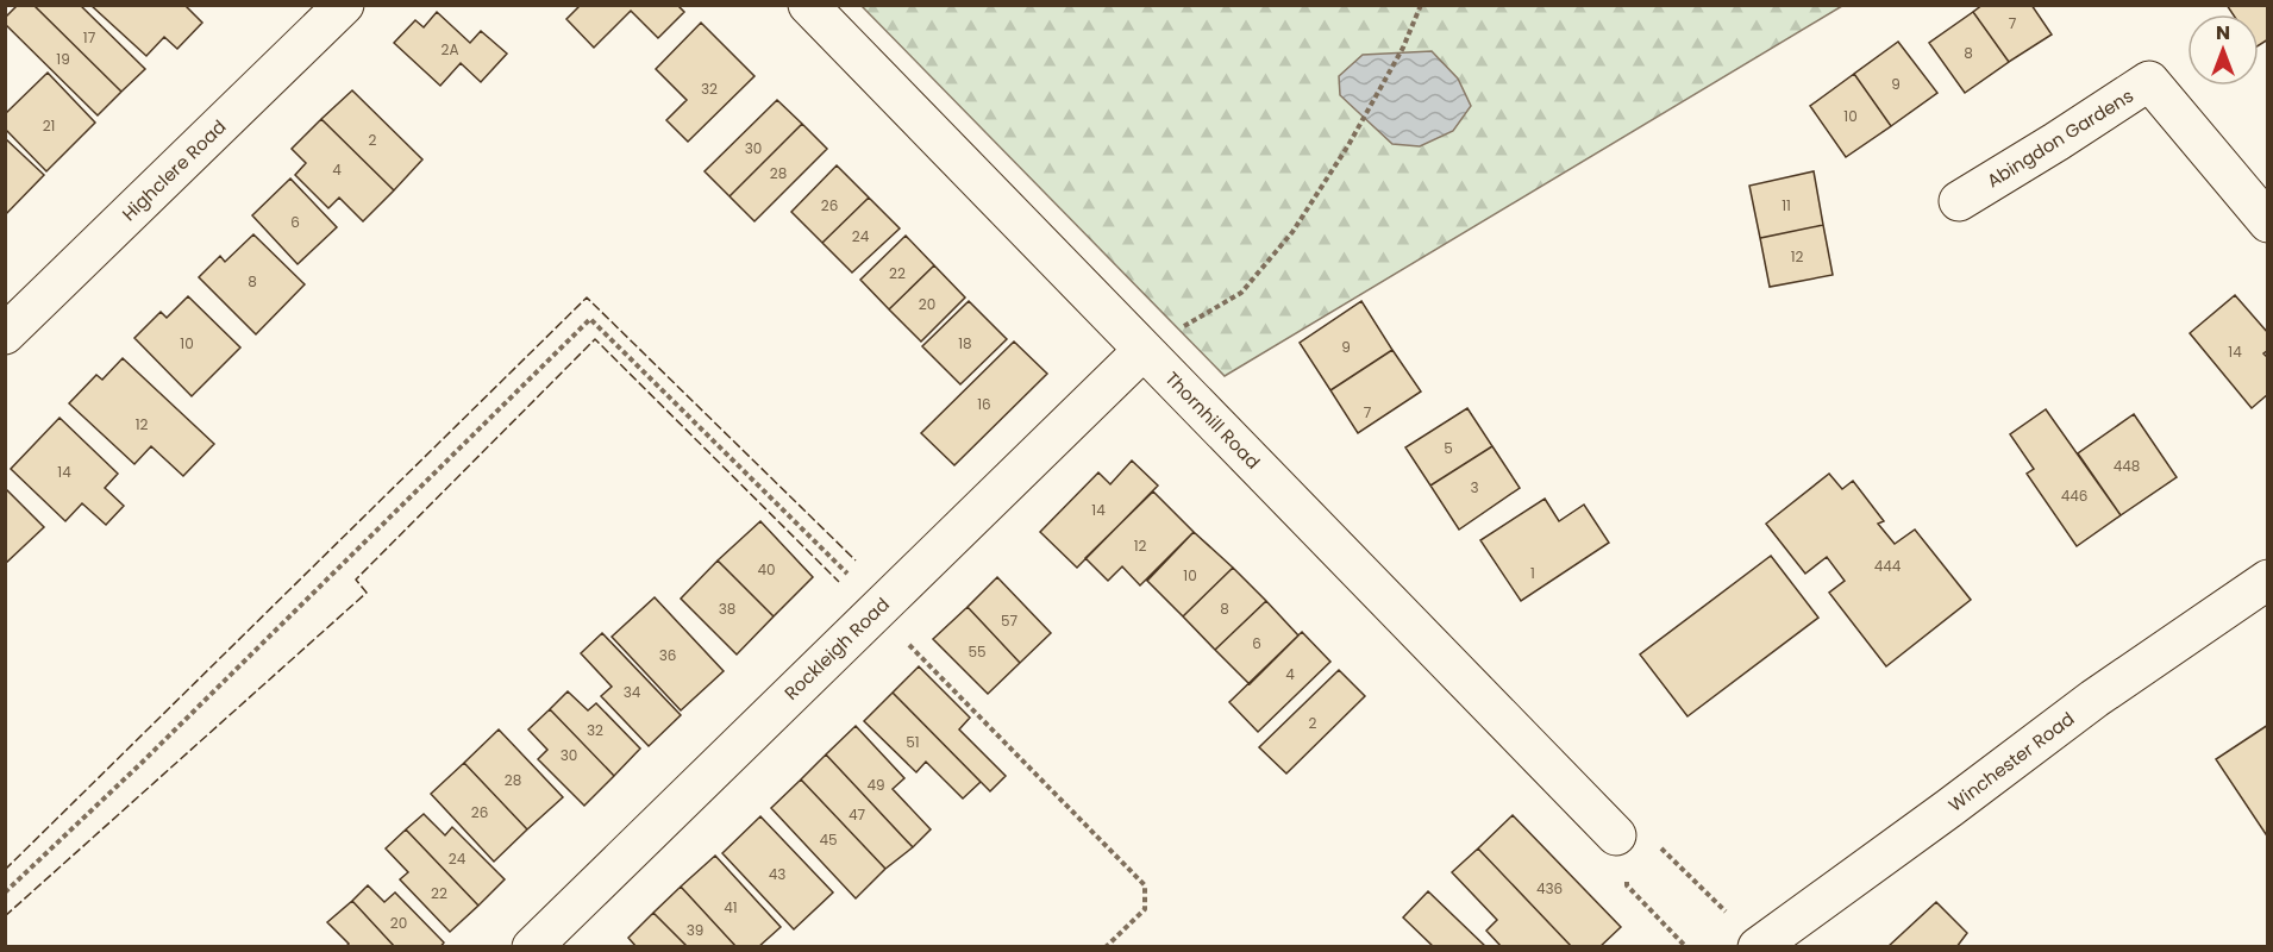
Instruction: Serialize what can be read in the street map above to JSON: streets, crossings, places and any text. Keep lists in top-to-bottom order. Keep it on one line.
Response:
{"streets":{"street":["Abingdon Gardens","Highclere Road","Thornhill Road","Rockleigh Road","Winchester Road"]},"crossings":[["Thornhill Road","Rockleigh Road"]],"house_numbers":["7","17","2A","8","19","9","32","10","21","2","30","4","28","26","11","6","24","12","22","8","20","10","18","9","14","16","7","12","5","448","14","3","446","14","12","444","40","1","10","38","8","57","6","55","36","4","34","2","32","51","30","28","49","26","47","45","24","43","436","22","41","20","39"],"north":"top"}
